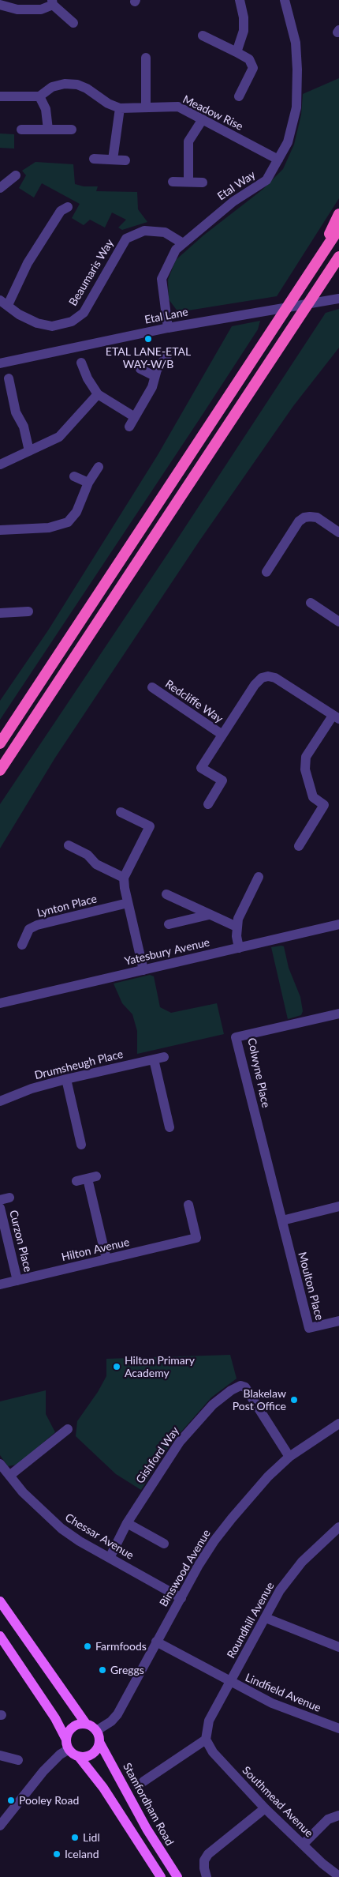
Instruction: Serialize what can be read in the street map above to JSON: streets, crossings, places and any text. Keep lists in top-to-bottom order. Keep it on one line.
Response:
{"streets":{"main road":["Stamfordham Road"],"street":["Meadow Rise","Etal Way","Beaumaris Way","Etal Lane","Redcliffe Way","Lynton Place","Yatesbury Avenue","Drumsheugh Place","Colwyne Place","Curzon Place","Hilton Avenue","Moulton Place","Gishford Way","Chessar Avenue","Binswood Avenue","Roundhill Avenue","Lindfield Avenue","Southmead Avenue"]},"crossings":[["Meadow Rise","Etal Way"],["Etal Way","Beaumaris Way"],["Etal Way","Etal Lane"],["Colwyne Place","Moulton Place"],["Curzon Place","Hilton Avenue"],["Gishford Way","Chessar Avenue"],["Gishford Way","Binswood Avenue"],["Chessar Avenue","Binswood Avenue"],["Binswood Avenue","Lindfield Avenue"],["Binswood Avenue","Stamfordham Road"],["Roundhill Avenue","Lindfield Avenue"],["Roundhill Avenue","Southmead Avenue"]],"places":["ETAL LANE-ETAL WAY-W/B","Hilton Primary Academy","Blakelaw Post Office","Farmfoods","Greggs","Pooley Road","Lidl","Iceland"]}
